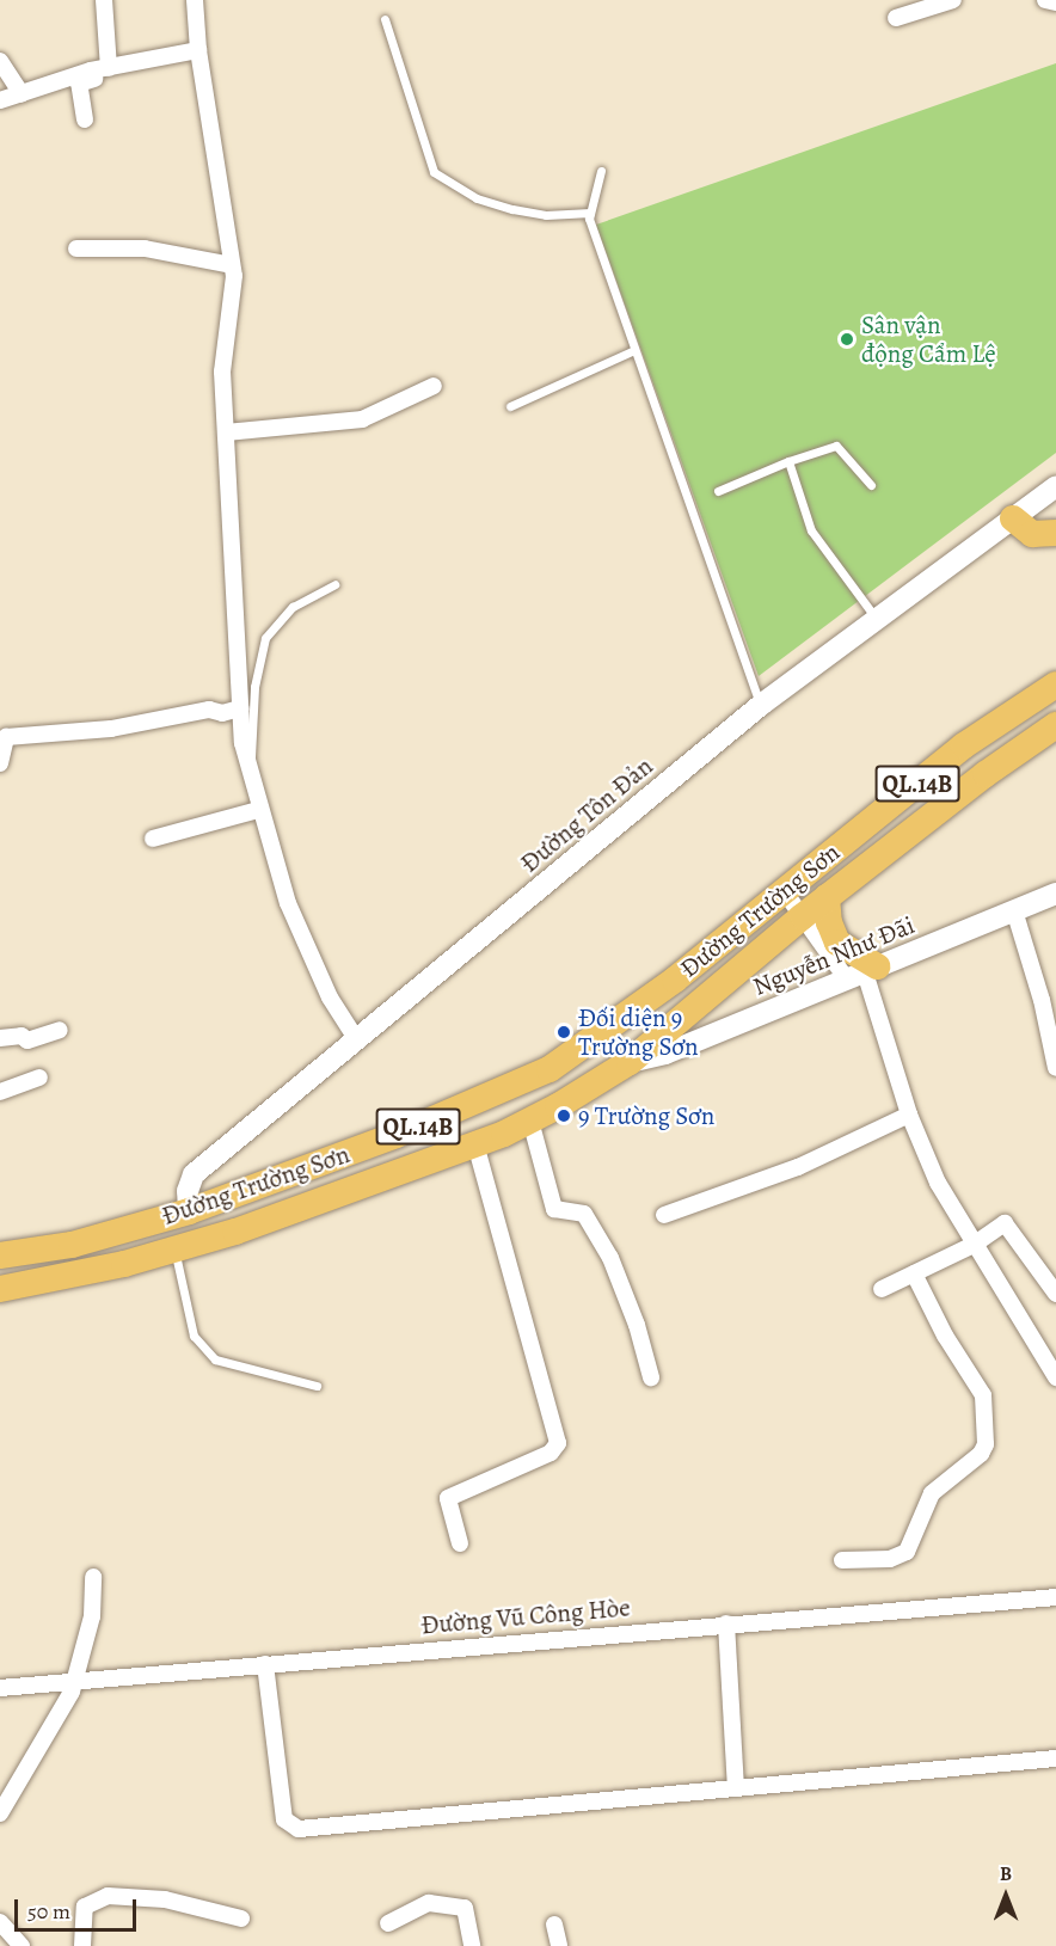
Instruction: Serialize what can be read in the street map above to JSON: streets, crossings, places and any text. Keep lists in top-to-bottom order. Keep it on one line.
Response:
{"streets":{"main road":["QL.14B","Đường Trường Sơn"],"street":["Đường Tôn Đản","Nguyễn Như Đãi","Đường Vũ Công Hòe"]},"crossings":[["Đường Tôn Đản","Đường Trường Sơn"],["Đường Trường Sơn","Nguyễn Như Đãi"]],"places":["Sân vận động Cẩm Lệ","Đối diện 9 Trường Sơn","9 Trường Sơn"],"scale_bar":"50 m","north":"top"}
